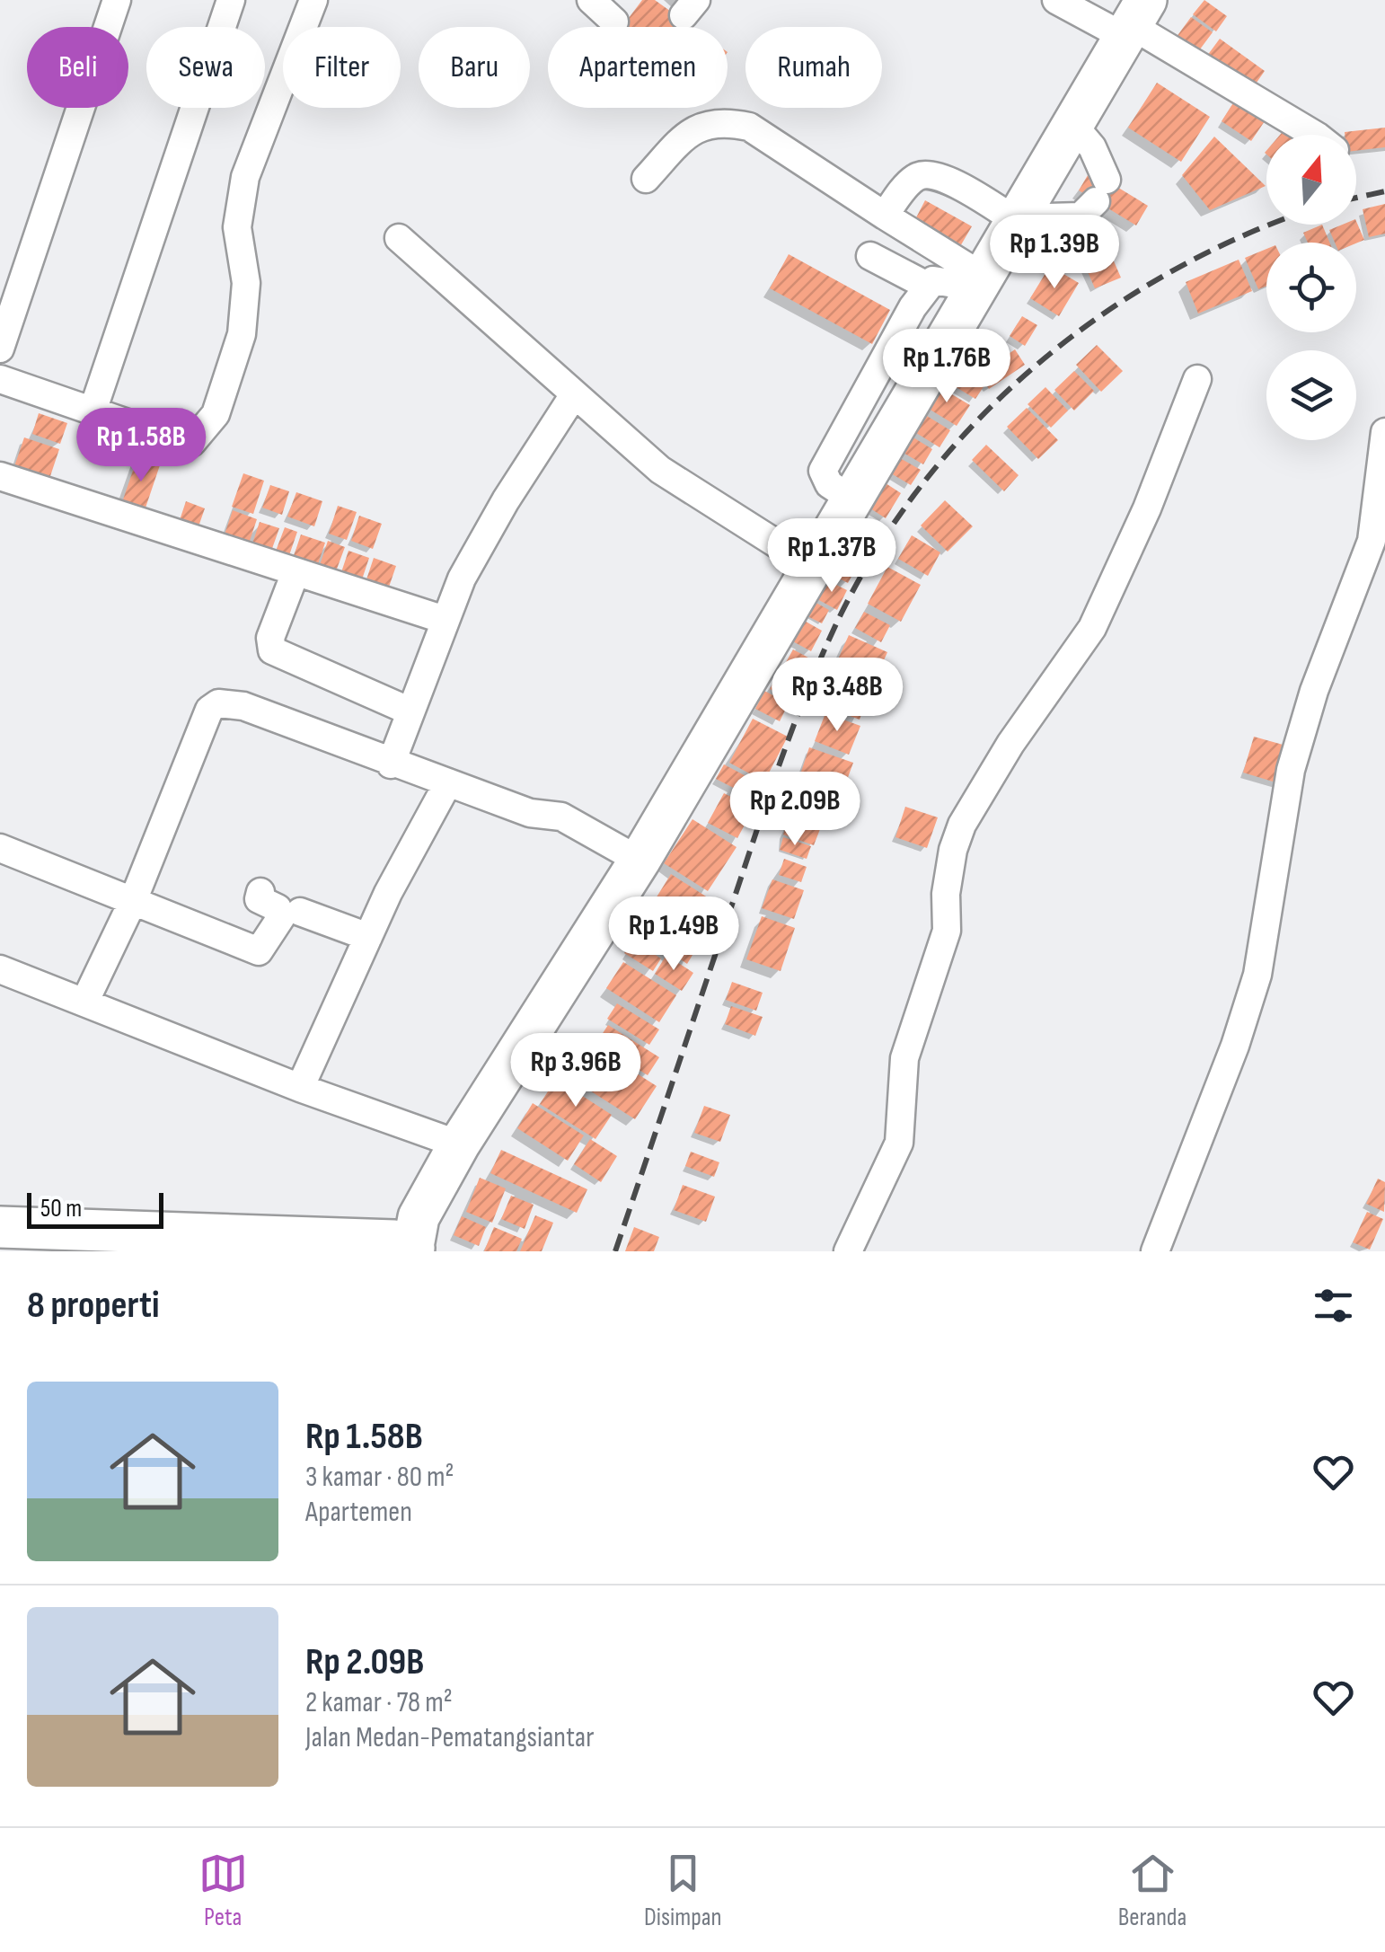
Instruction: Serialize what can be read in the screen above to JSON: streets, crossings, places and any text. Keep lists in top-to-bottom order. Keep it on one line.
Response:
{"scale_bar":"50 m","north":"top","page":{"chip":["Beli","Sewa","Filter","Baru","Apartemen","Rumah"],"price":["Rp 1.39B","Rp 1.76B","Rp 1.58B","Rp 1.37B","Rp 3.48B","Rp 2.09B","Rp 1.49B","Rp 3.96B"],"scale":"50 m","heading":"8 properti","list":[{"name":"Rp 1.58B","note":"3 kamar · 80 m² · Apartemen"},{"name":"Rp 2.09B","note":"2 kamar · 78 m² · Jalan Medan-Pematangsiantar"}],"tabs":["Peta","Disimpan","Beranda"]}}
